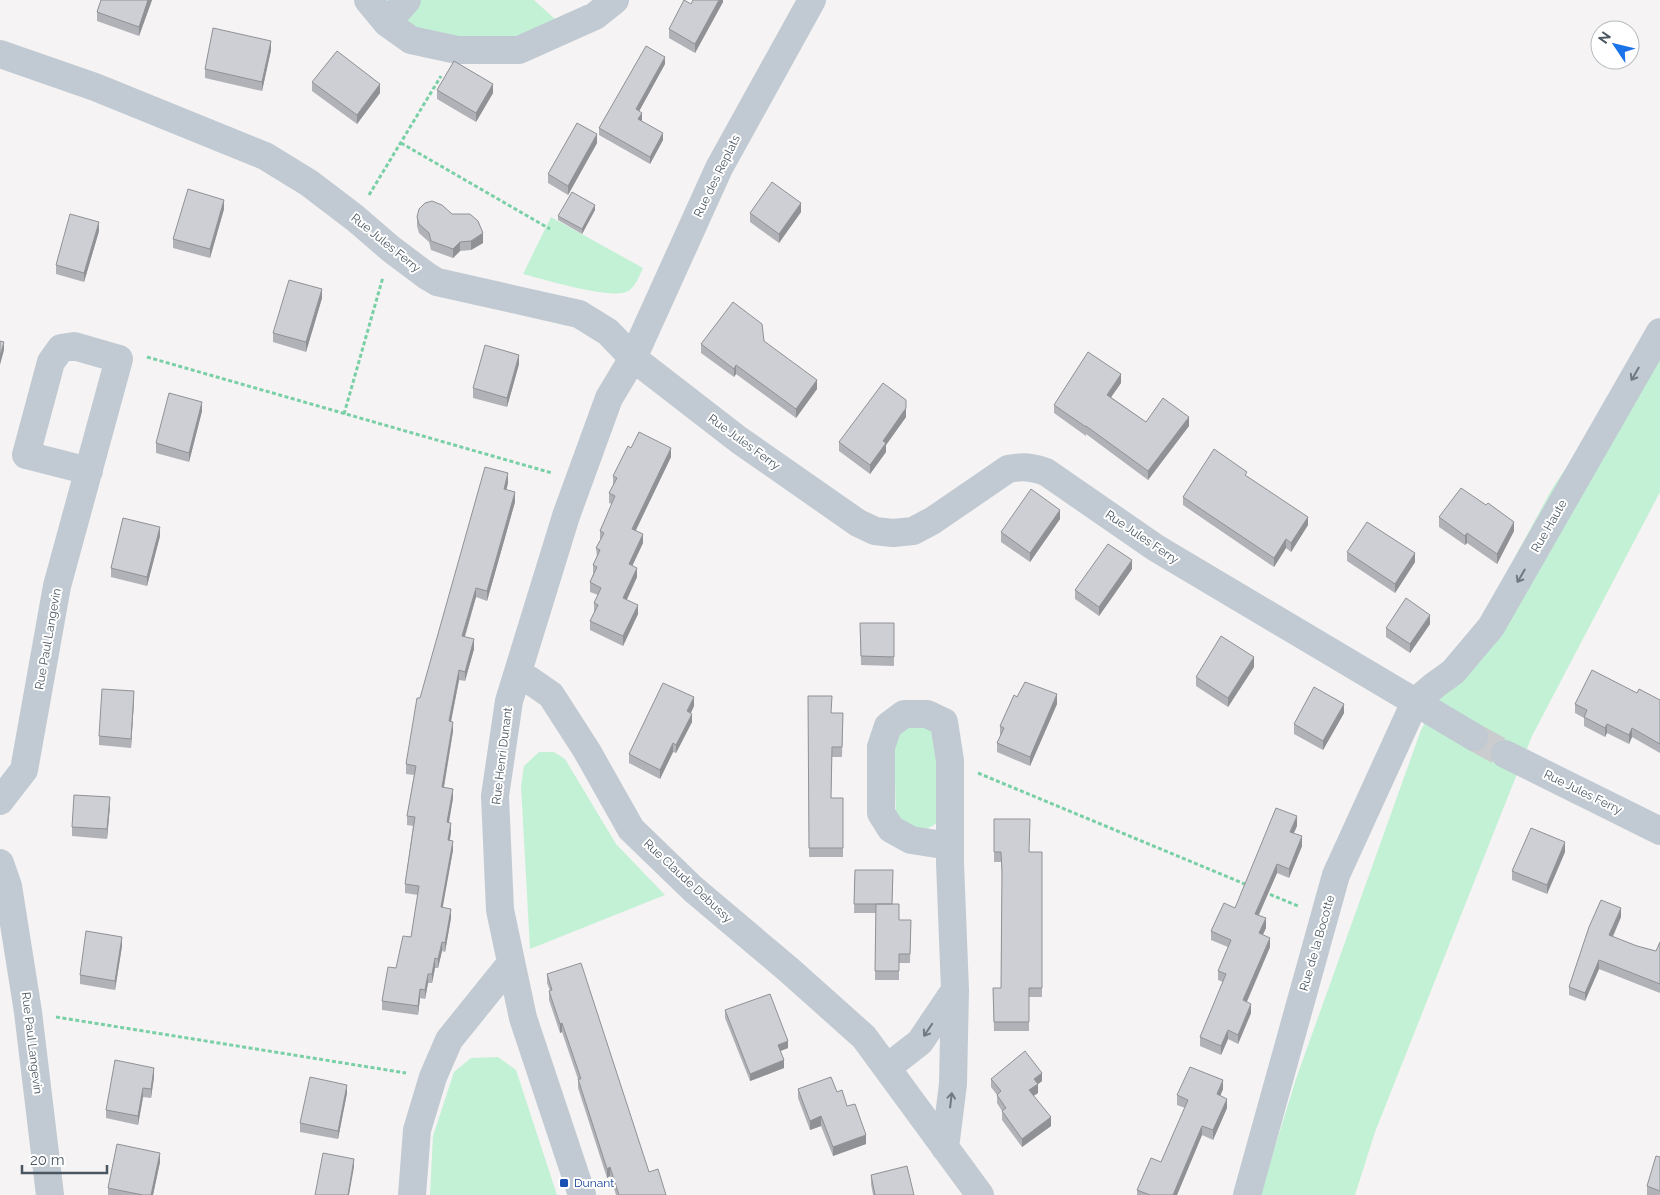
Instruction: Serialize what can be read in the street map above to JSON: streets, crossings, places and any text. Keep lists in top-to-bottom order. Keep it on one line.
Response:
{"streets":{"street":["Rue des Replats","Rue Jules Ferry","Rue Haute","Rue Paul Langevin","Rue Henri Dunant","Rue Claude Debussy","Rue de la Bocotte"]},"crossings":[["Rue des Replats","Rue Jules Ferry"],["Rue des Replats","Rue Henri Dunant"],["Rue Jules Ferry","Rue Haute"],["Rue Jules Ferry","Rue Henri Dunant"],["Rue Jules Ferry","Rue de la Bocotte"],["Rue Haute","Rue de la Bocotte"],["Rue Henri Dunant","Rue Claude Debussy"]],"one_way":["Rue Haute"],"places":{"transit":["Dunant"]},"scale_bar":"20 m","north":"top left"}
